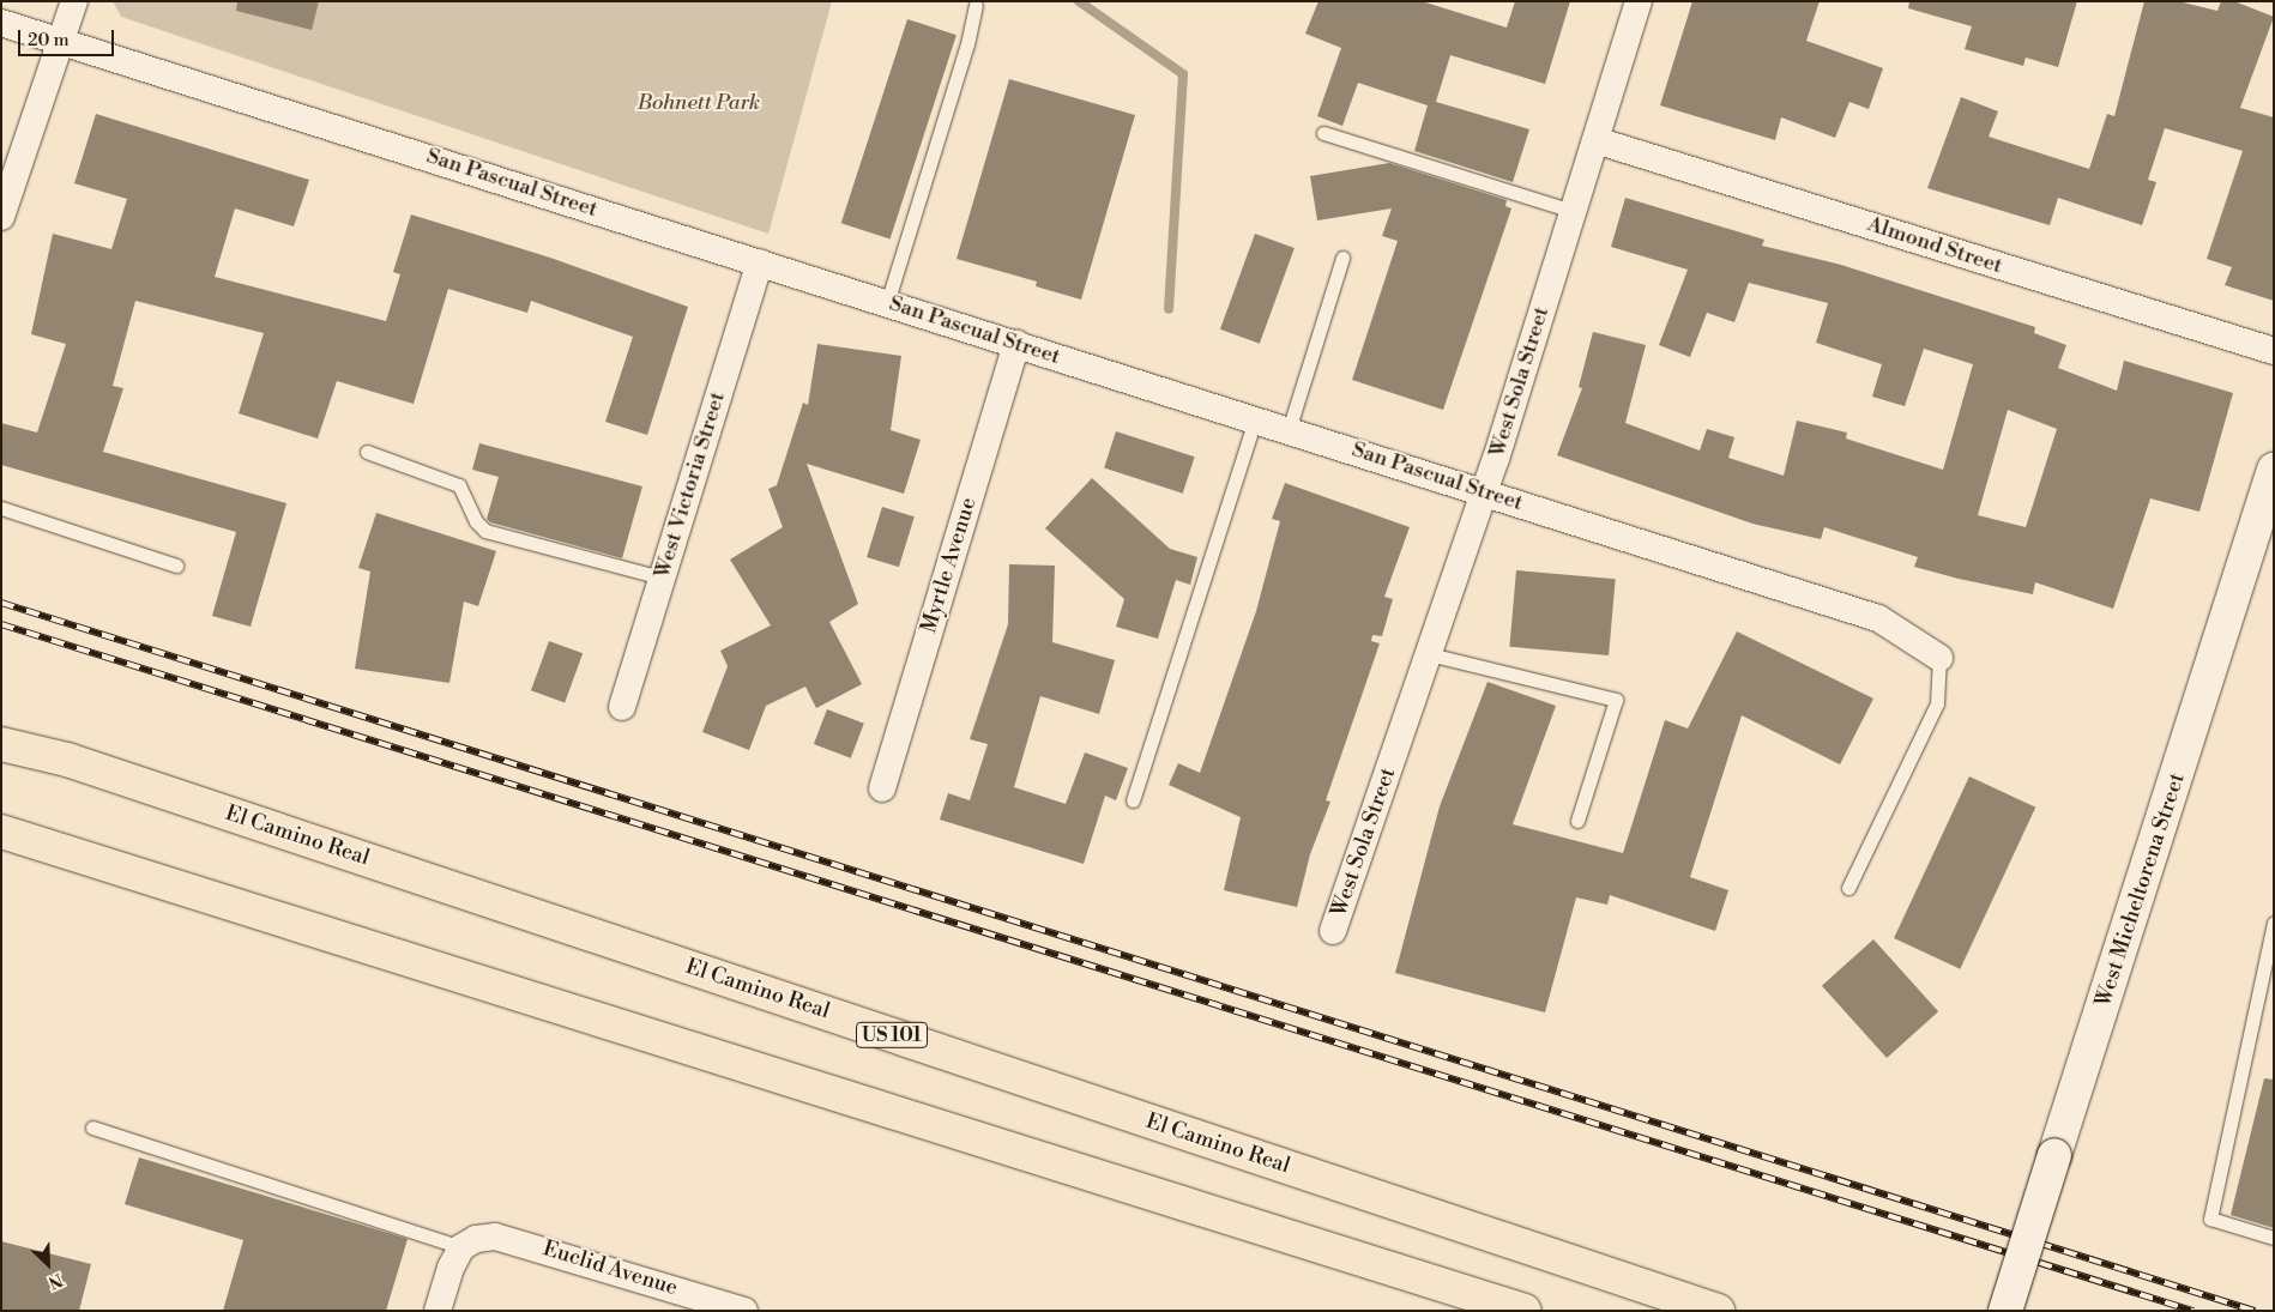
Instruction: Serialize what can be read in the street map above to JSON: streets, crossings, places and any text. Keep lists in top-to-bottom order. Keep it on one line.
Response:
{"streets":{"highway":["El Camino Real","US 101"],"street":["San Pascual Street","Almond Street","West Sola Street","West Victoria Street","Myrtle Avenue","West Micheltorena Street","Euclid Avenue"]},"crossings":[["San Pascual Street","West Sola Street"],["San Pascual Street","West Victoria Street"],["San Pascual Street","Myrtle Avenue"],["Almond Street","West Sola Street"]],"parks":["Bohnett Park"],"scale_bar":"20 m","north":"bottom right"}
